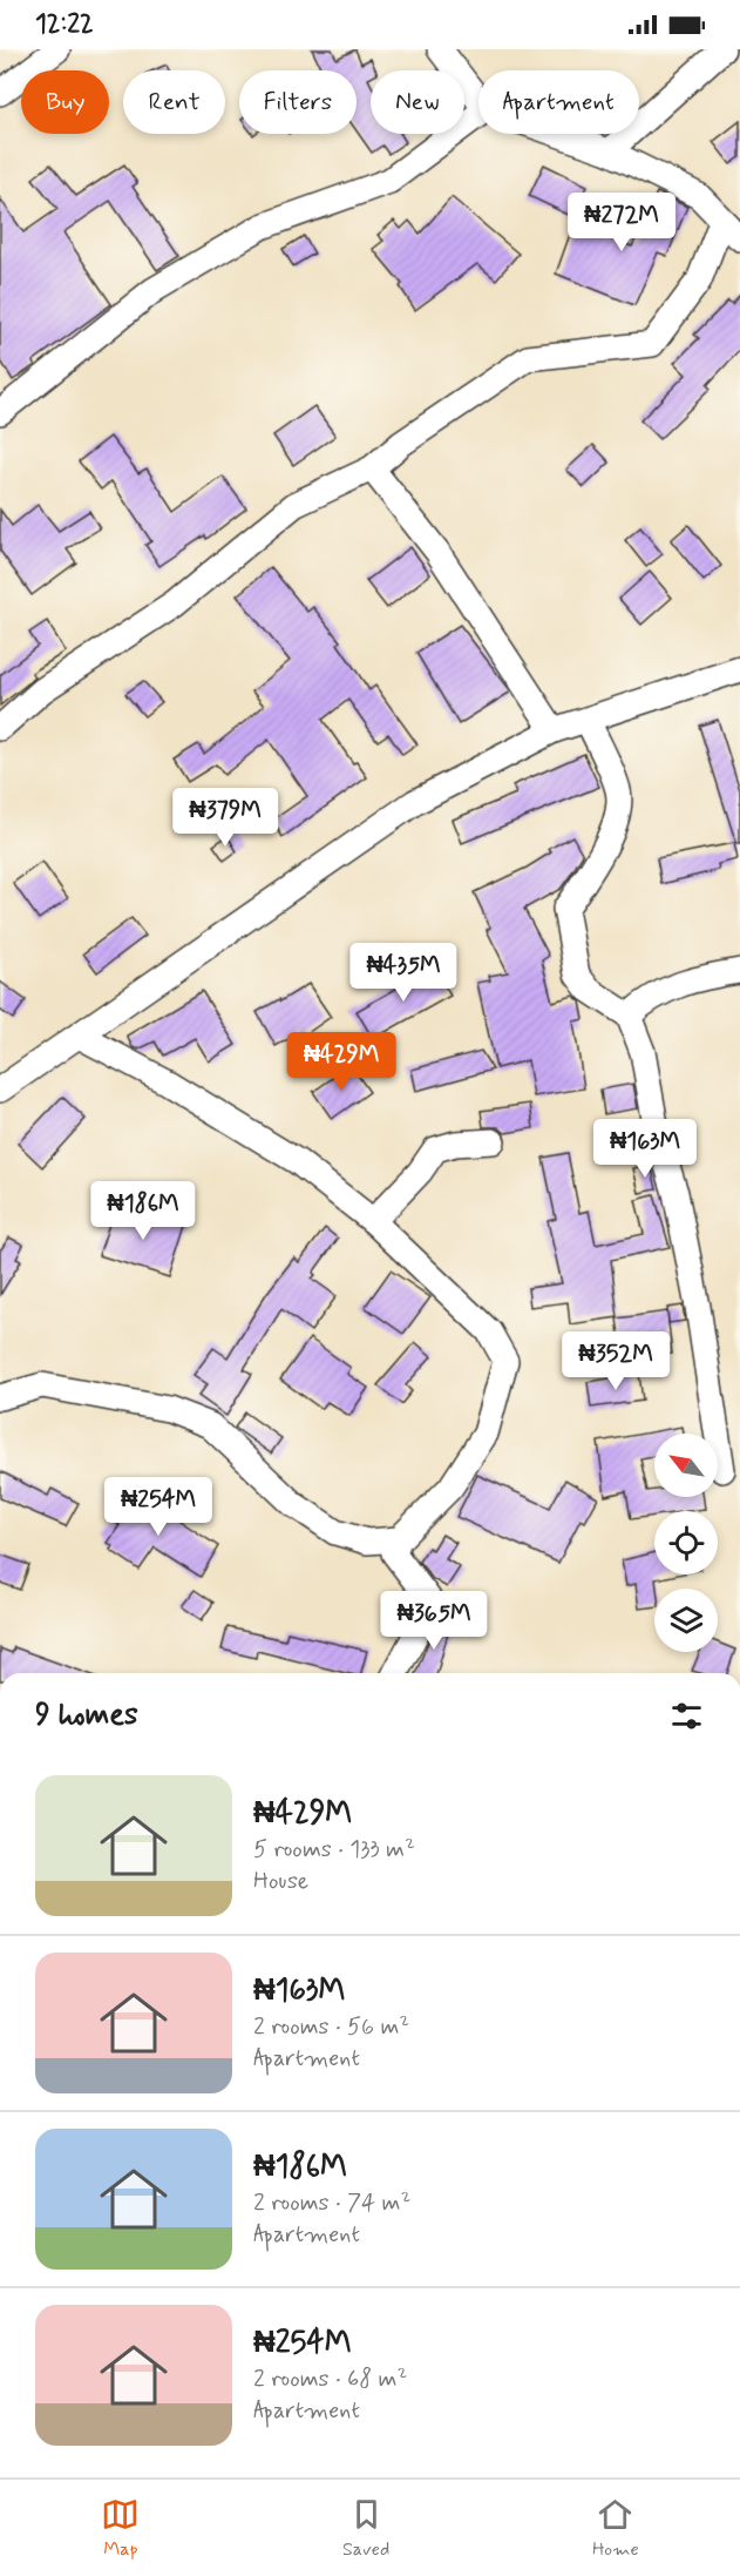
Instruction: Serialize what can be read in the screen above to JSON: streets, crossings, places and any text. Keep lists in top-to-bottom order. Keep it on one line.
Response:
{"north":"top left","page":{"status":"12:22","chip":["Buy","Rent","Filters","New","Apartment"],"price":["₦272M","₦379M","₦435M","₦429M","₦163M","₦186M","₦352M","₦254M","₦365M"],"heading":"9 homes","list":[{"name":"₦429M","note":"5 rooms · 133 m² · House"},{"name":"₦163M","note":"2 rooms · 56 m² · Apartment"},{"name":"₦186M","note":"2 rooms · 74 m² · Apartment"},{"name":"₦254M","note":"2 rooms · 68 m² · Apartment"}],"tabs":["Map","Saved","Home"]}}
